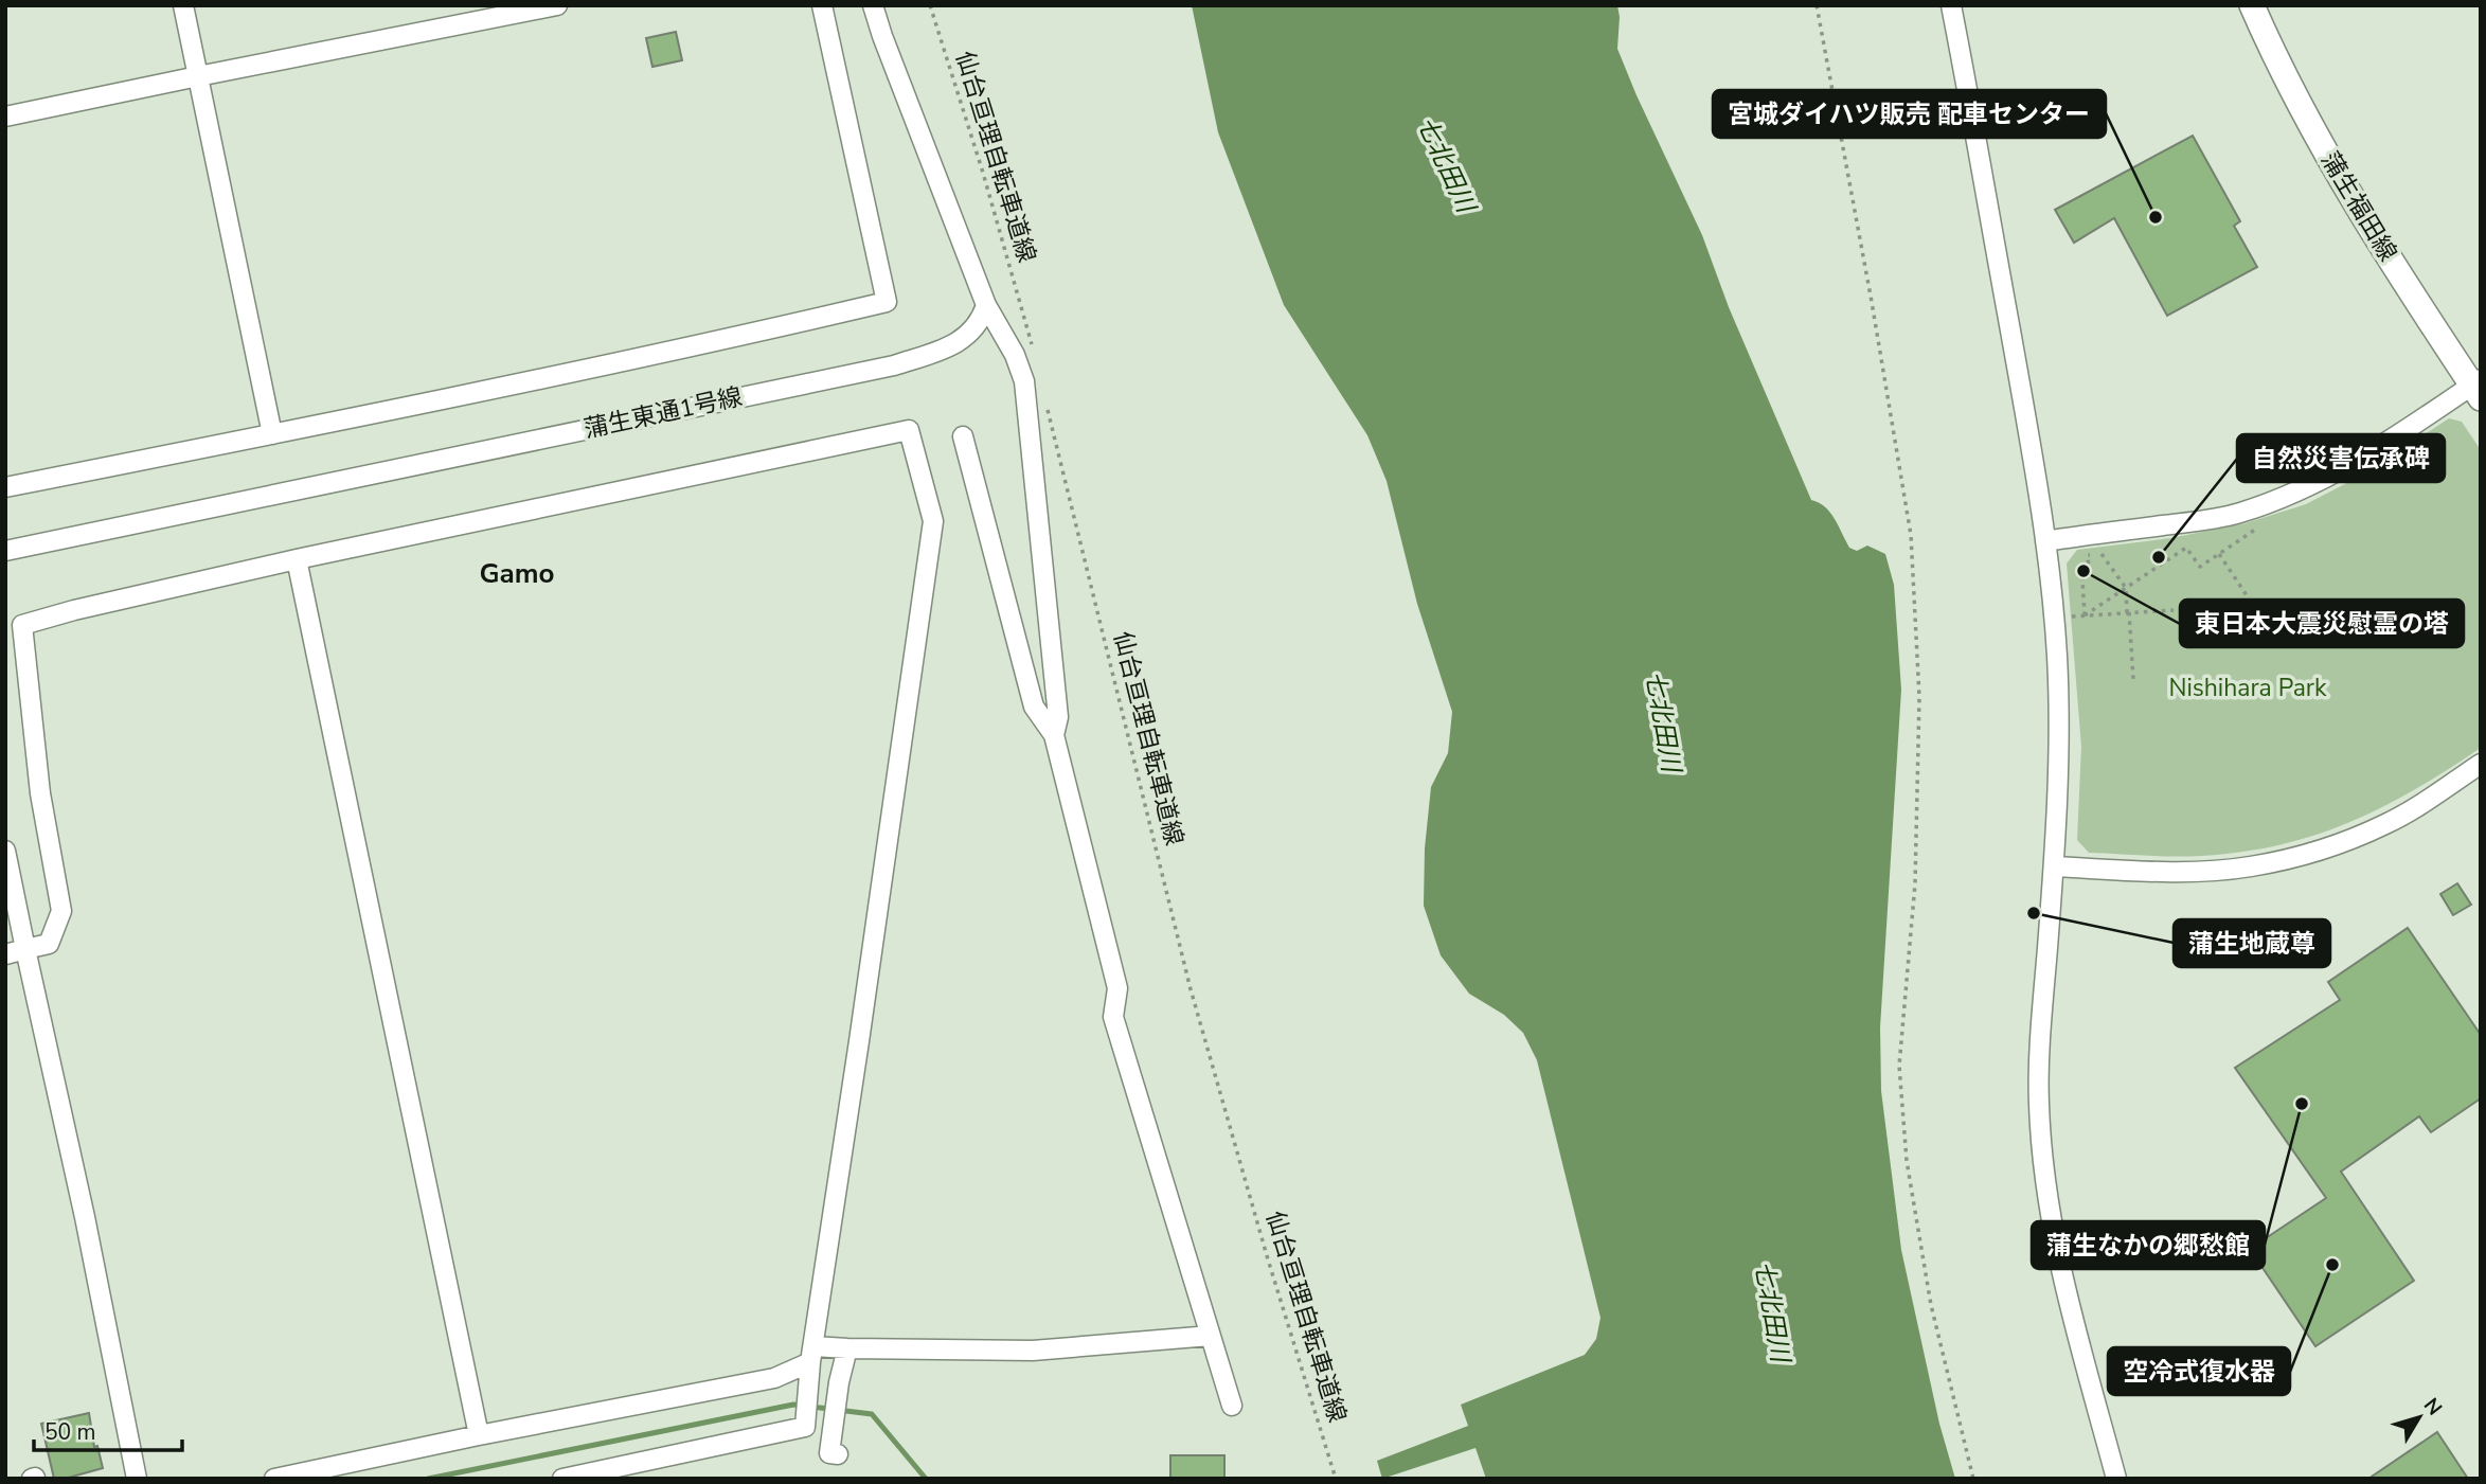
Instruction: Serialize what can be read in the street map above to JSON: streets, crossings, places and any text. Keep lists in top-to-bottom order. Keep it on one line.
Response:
{"streets":{"main road":["蒲生福田線"],"street":["蒲生東通1号線"],"path":["仙台亘理自転車道線"]},"districts":["Gamo"],"water":["七北田川"],"parks":["Nishihara Park"],"places":["宮城ダイハツ販売 配車センター","自然災害伝承碑","東日本大震災慰霊の塔","蒲生地蔵尊","蒲生なかの郷愁館","空冷式復水器"],"scale_bar":"50 m","north":"top right"}
